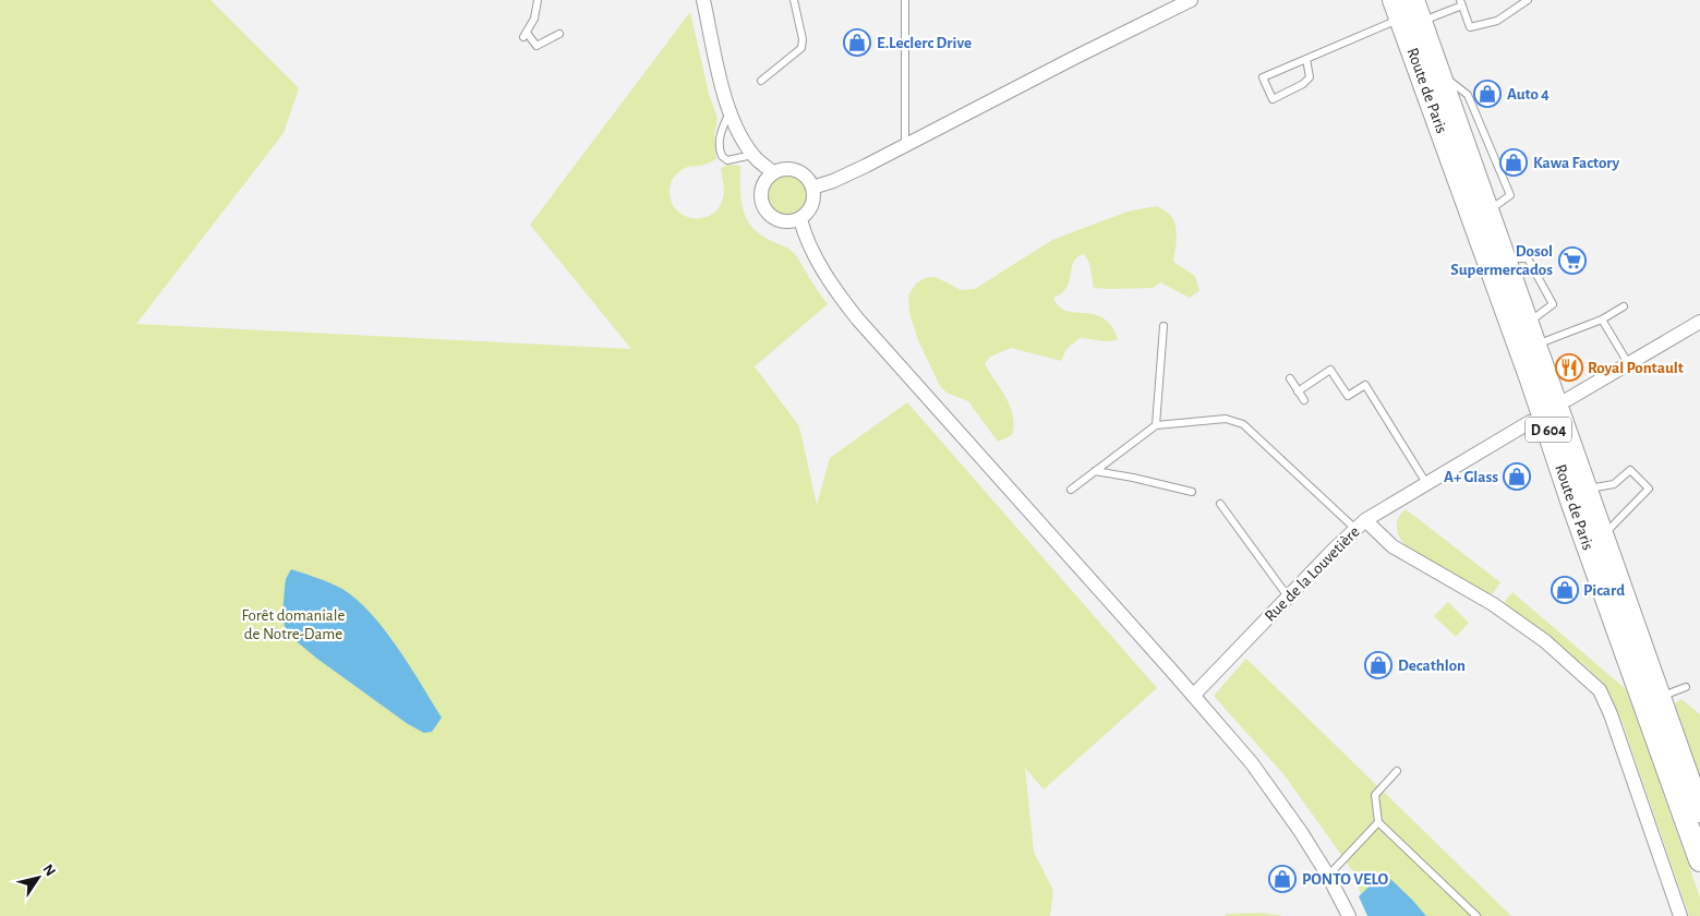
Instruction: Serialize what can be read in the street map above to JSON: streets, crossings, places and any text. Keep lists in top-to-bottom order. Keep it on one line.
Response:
{"streets":{"main road":["Route de Paris","D 604"],"street":["Rue de la Louvetière"]},"parks":["Forêt domaniale de Notre-Dame"],"places":{"shop":["E.Leclerc Drive","Auto 4","Kawa Factory","A+ Glass","Picard","Decathlon","PONTO VELO"],"supermarket":["Dosol Supermercados"],"restaurant":["Royal Pontault"]},"north":"top right"}
